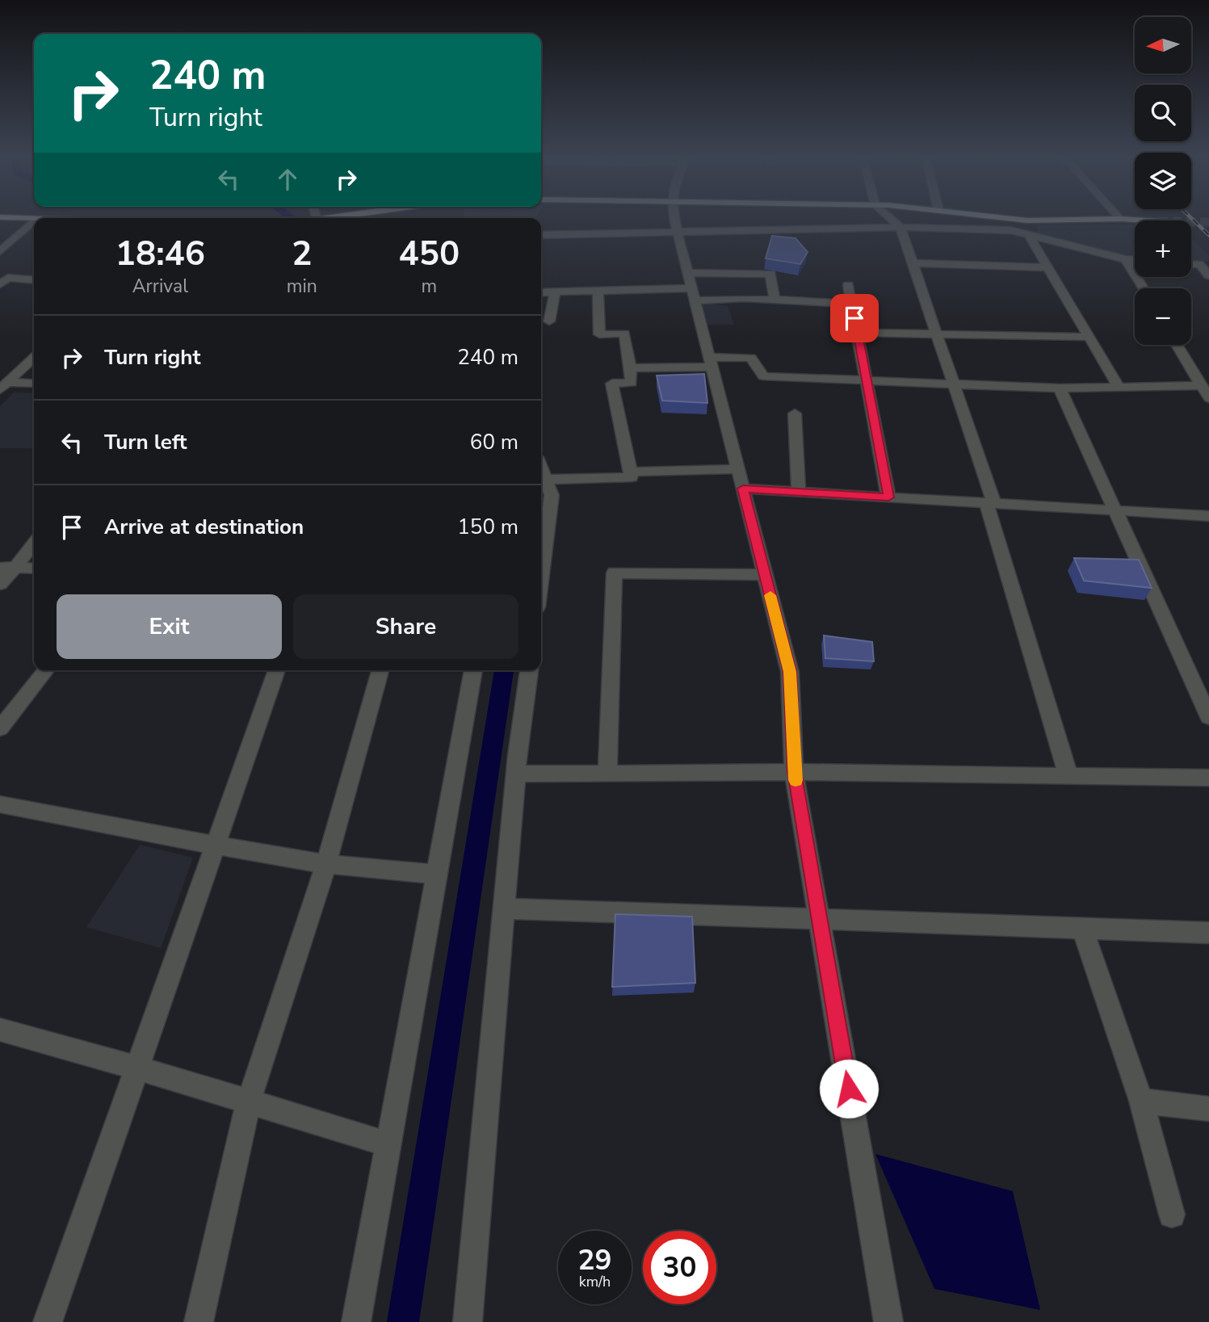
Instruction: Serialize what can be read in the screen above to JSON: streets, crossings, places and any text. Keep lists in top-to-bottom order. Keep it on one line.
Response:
{"north":"left","page":{"map_buttons":["+","−"],"turn":["240 m","Turn right"],"eta":["18:46","Arrival","2","min","450","m"],"list":[{"name":"Turn right","value":"240 m"},{"name":"Turn left","value":"60 m"},{"name":"Arrive at destination","value":"150 m"}],"buttons":["Exit","Share"],"speed":"29 km/h","limit":"30"}}
